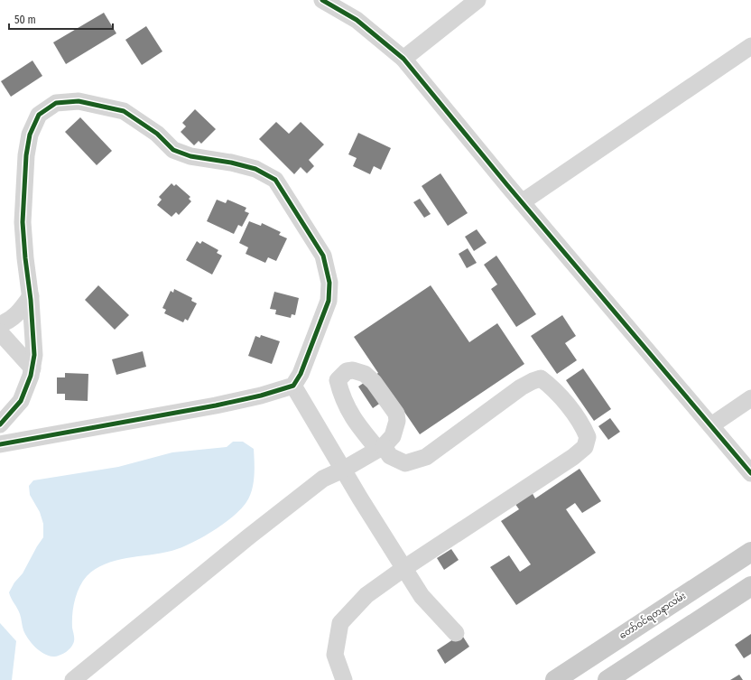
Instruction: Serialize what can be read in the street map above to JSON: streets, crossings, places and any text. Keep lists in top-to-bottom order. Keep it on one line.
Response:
{"streets":{"main road":["တော်ဝင်ရတနာလမ်း"]},"scale_bar":"50 m"}
